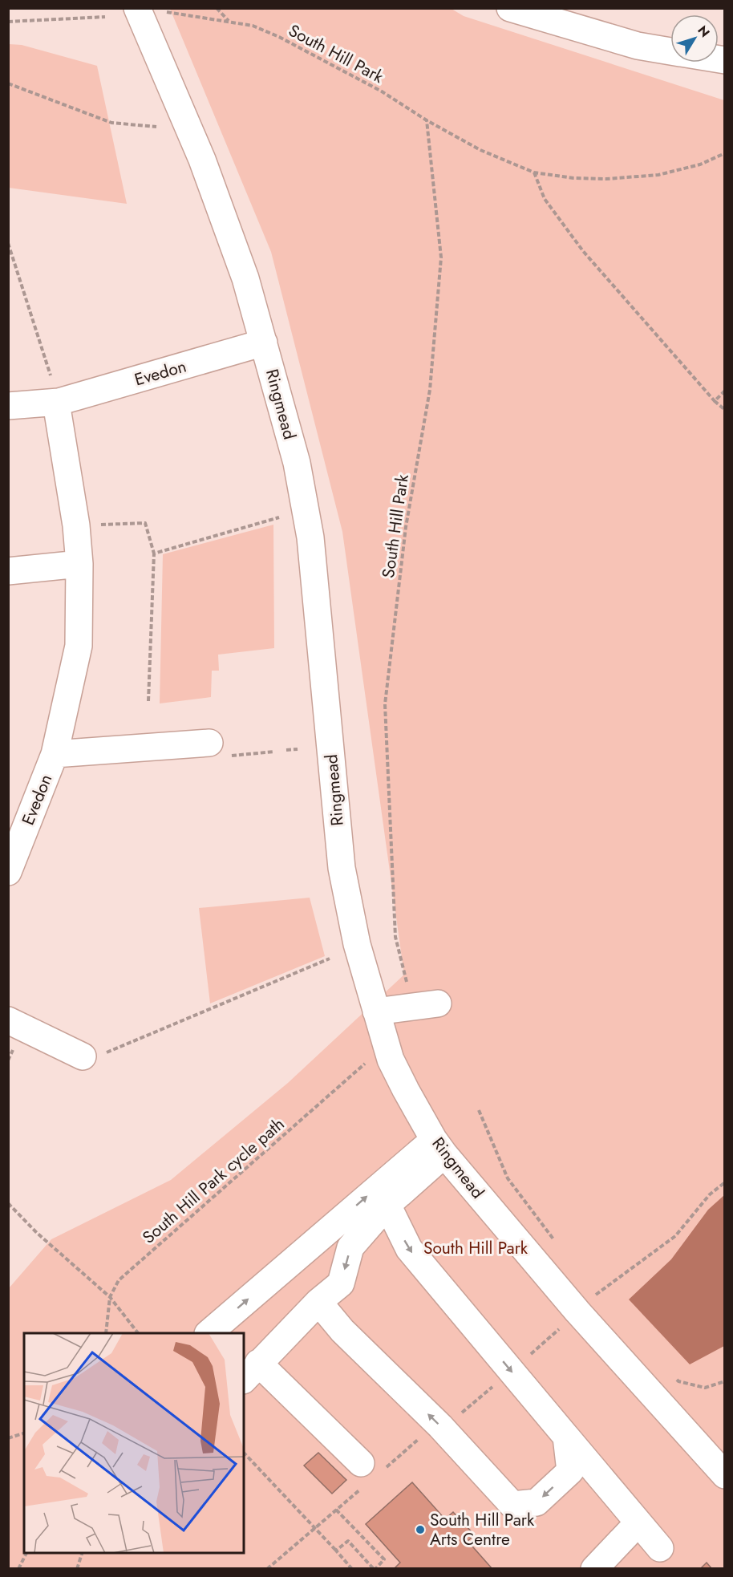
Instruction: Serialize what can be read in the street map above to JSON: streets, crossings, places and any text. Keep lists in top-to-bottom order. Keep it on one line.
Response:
{"streets":{"street":["Evedon","Ringmead"],"path":["South Hill Park","South Hill Park cycle path"]},"crossings":[["Evedon","Ringmead"]],"parks":["South Hill Park"],"places":["South Hill Park Arts Centre"],"north":"top right"}
